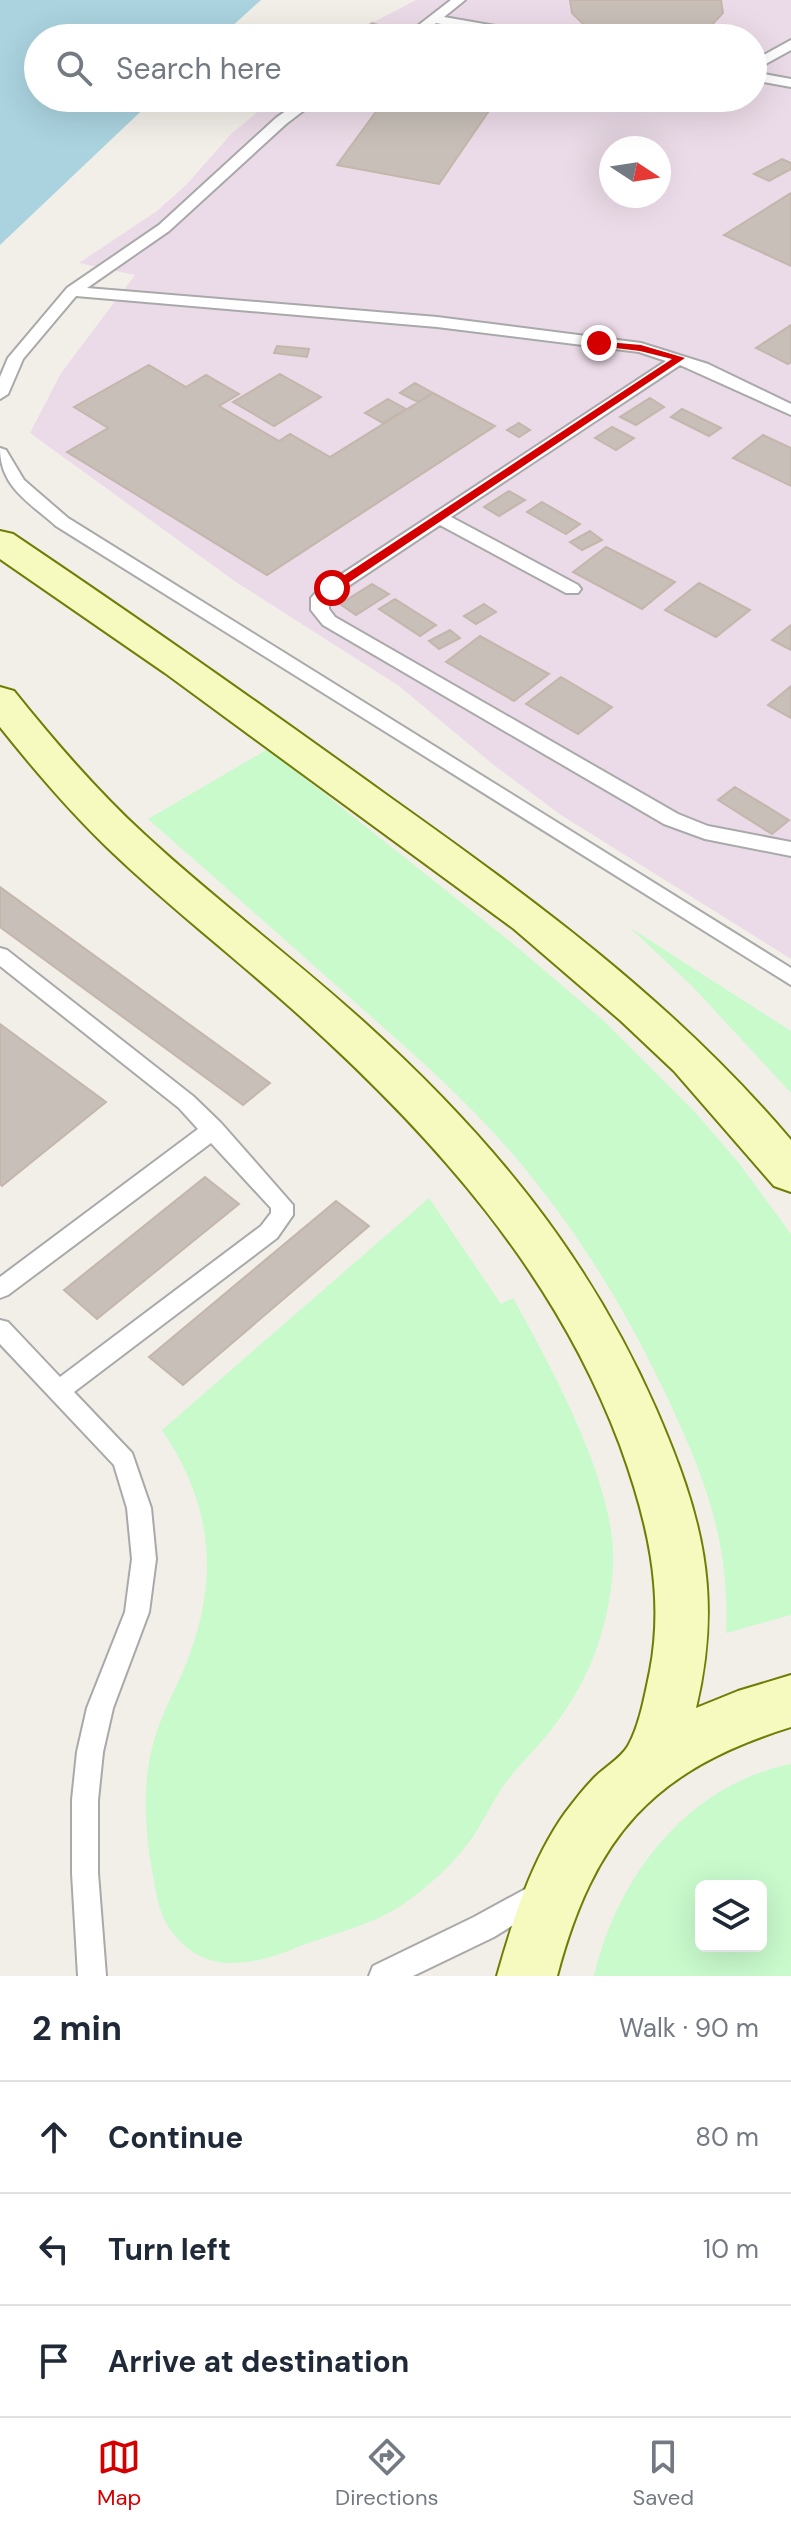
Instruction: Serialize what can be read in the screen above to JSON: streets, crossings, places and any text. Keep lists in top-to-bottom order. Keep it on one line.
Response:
{"north":"right","page":{"search":"Search here","heading":["2 min","Walk · 90 m"],"list":[["Continue","80 m"],["Turn left","10 m"],"Arrive at destination"],"nav":["Map","Directions","Saved"]}}
